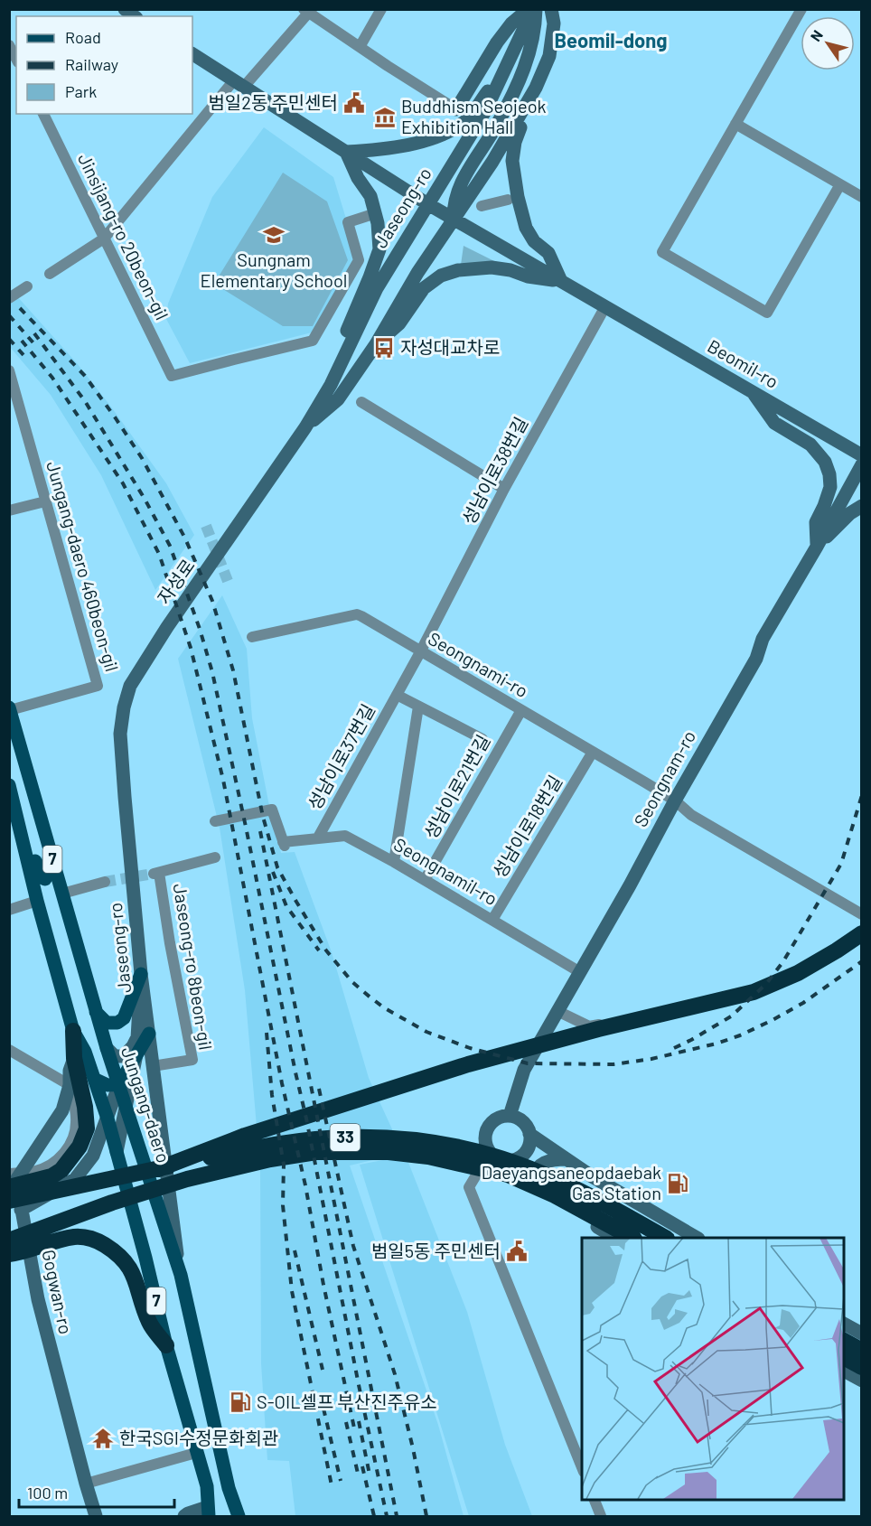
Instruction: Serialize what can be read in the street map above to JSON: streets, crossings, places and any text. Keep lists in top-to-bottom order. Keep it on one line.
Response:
{"streets":{"highway":["33"],"main road":["Jaseong-ro","Beomil-ro","자성로","Seongnam-ro","7","Jungang-daero","Gogwan-ro"],"street":["Jinsijang-ro 20beon-gil","성남이로38번길","Jungang-daero 460beon-gil","Seongnami-ro","성남이로37번길","성남이로21번길","성남이로18번길","Seongnamil-ro","Jaseong-ro 8beon-gil"]},"crossings":[["Jaseong-ro","Beomil-ro"],["Jaseong-ro","자성로"],["Jaseong-ro","Jaseong-ro 8beon-gil"],["Jaseong-ro","Jungang-daero"],["Beomil-ro","성남이로38번길"],["성남이로38번길","Seongnami-ro"],["성남이로38번길","성남이로37번길"],["Jungang-daero 460beon-gil","Jungang-daero"],["Seongnami-ro","성남이로37번길"],["Seongnami-ro","Seongnam-ro"],["Seongnami-ro","성남이로21번길"],["Seongnami-ro","성남이로18번길"],["성남이로37번길","Seongnamil-ro"],["Seongnam-ro","Seongnamil-ro"],["성남이로21번길","Seongnamil-ro"],["성남이로18번길","Seongnamil-ro"],["33","Gogwan-ro"]],"districts":["Beomil-dong"],"places":{"public building":["범일2동 주민센터","범일5동 주민센터"],"museum":["Buddhism Seojeok Exhibition Hall"],"school or university":["Sungnam Elementary School"],"bus stop":["자성대교차로"],"fuel station":["Daeyangsaneopdaebak Gas Station","S-OIL셀프 부산진주유소"],"temple":["한국SGI수정문화회관"]},"legend":["Road","Railway","Park"],"scale_bar":"100 m","north":"top left"}
